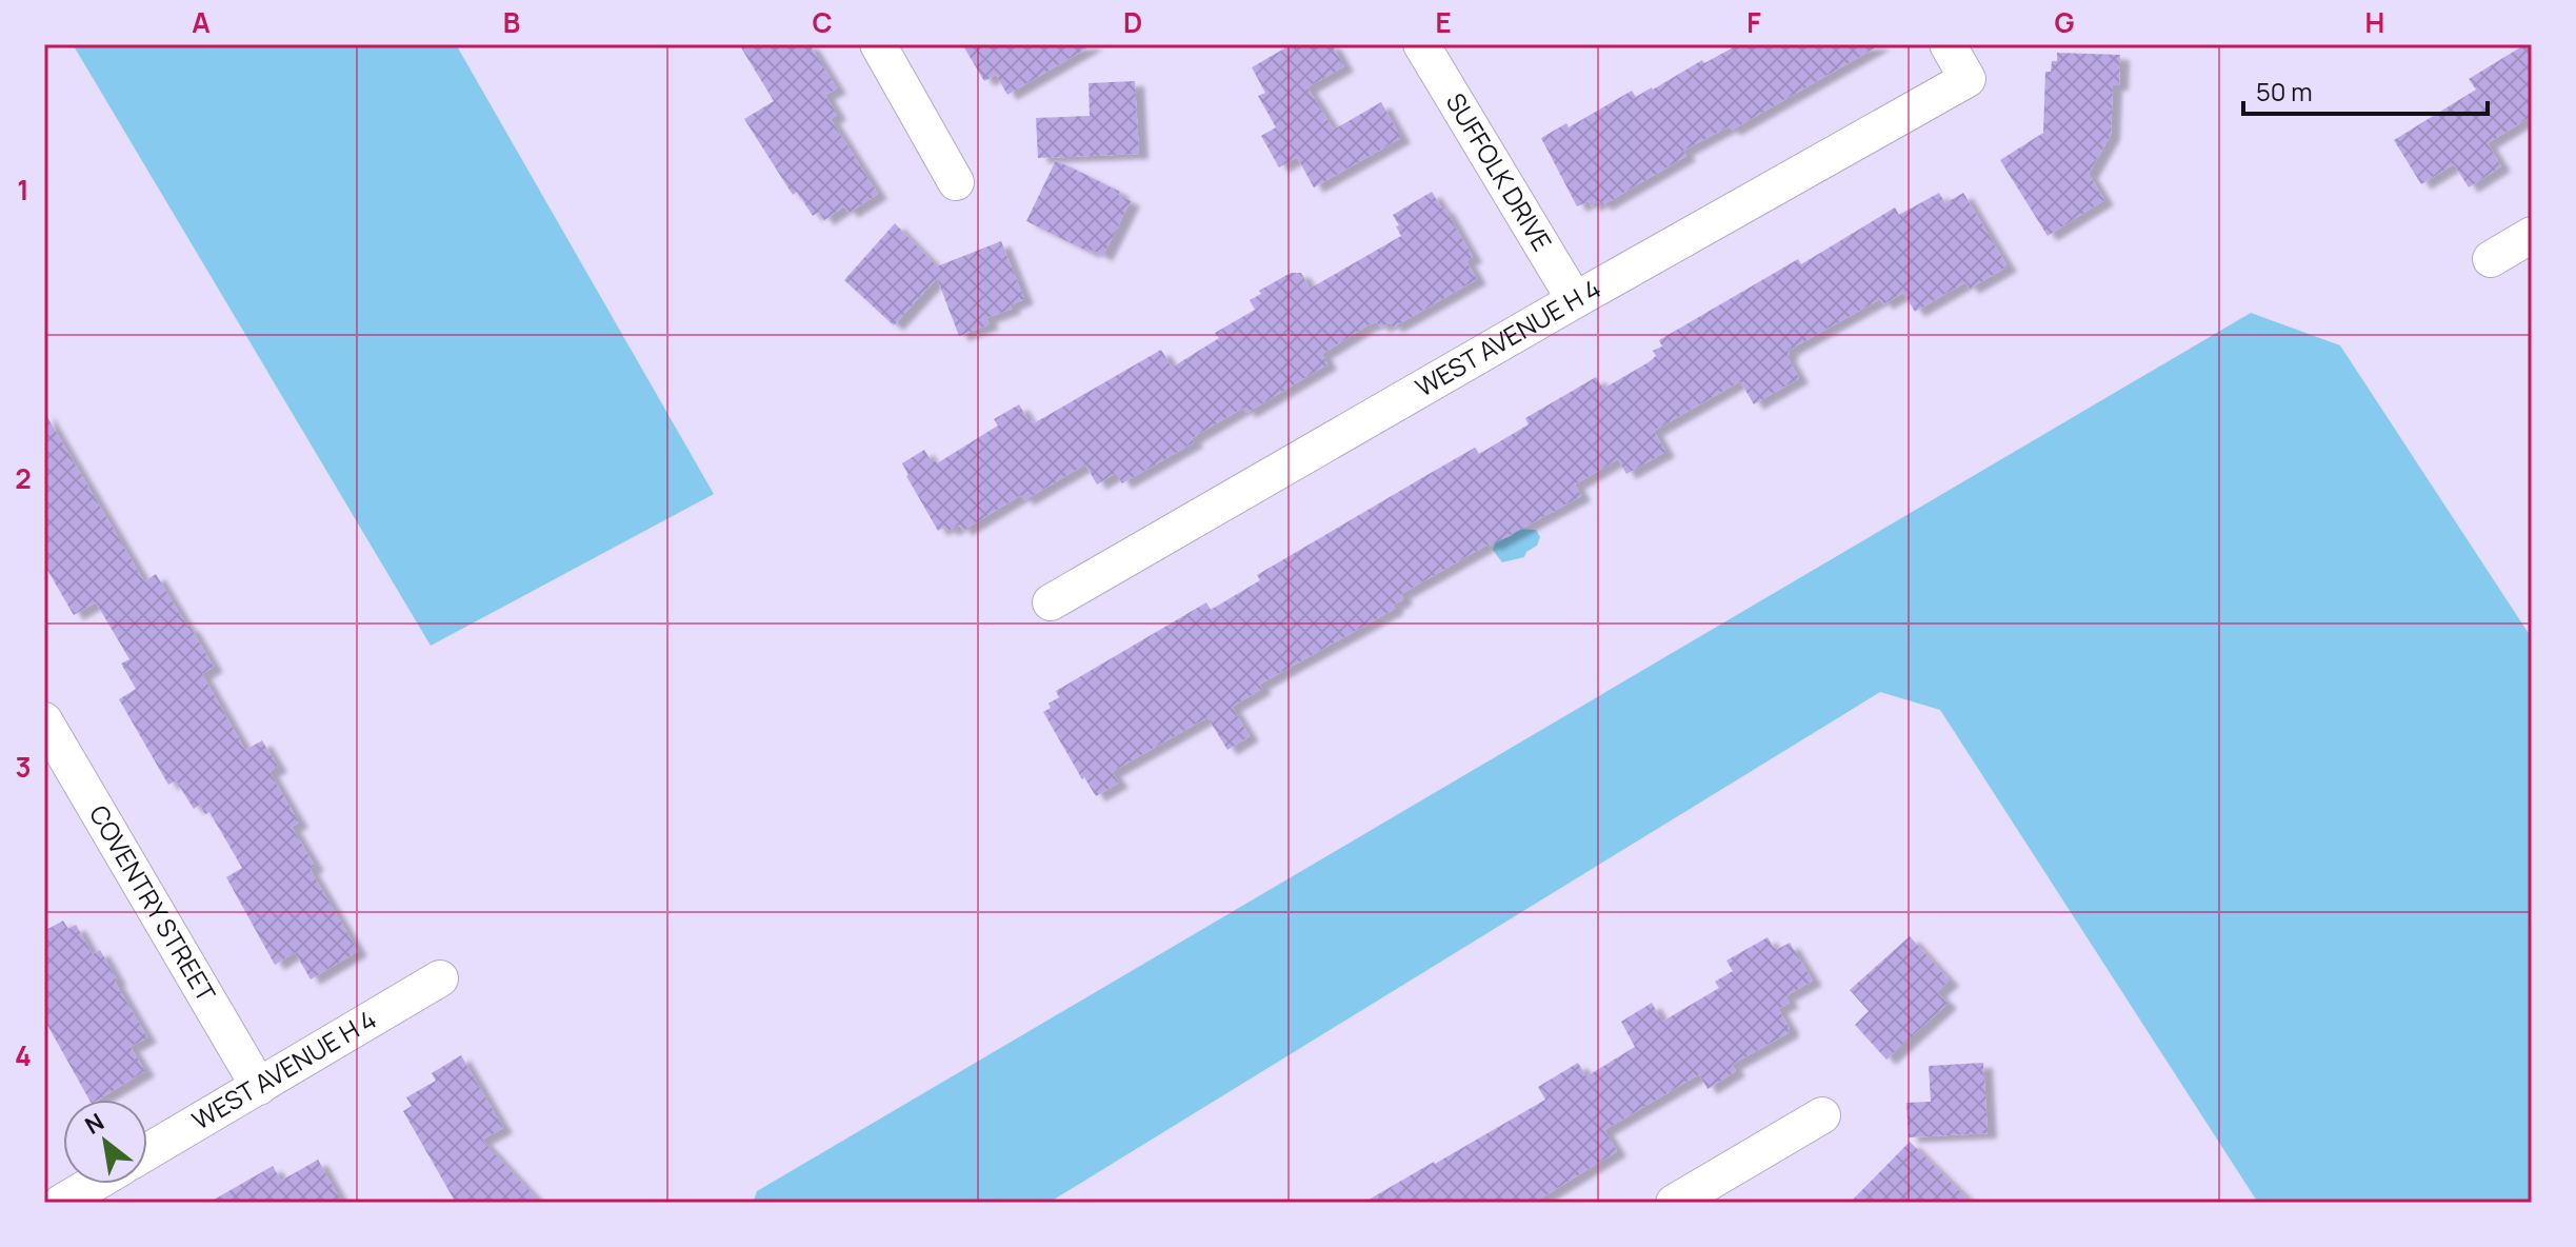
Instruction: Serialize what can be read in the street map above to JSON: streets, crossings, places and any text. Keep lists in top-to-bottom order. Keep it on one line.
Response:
{"streets":{"street":["SUFFOLK DRIVE","WEST AVENUE H 4","COVENTRY STREET"]},"crossings":[["SUFFOLK DRIVE","WEST AVENUE H 4"],["WEST AVENUE H 4","COVENTRY STREET"]],"scale_bar":"50 m","north":"top left","grid":{"columns":["A","B","C","D","E","F","G","H"],"rows":["1","2","3","4"]}}
